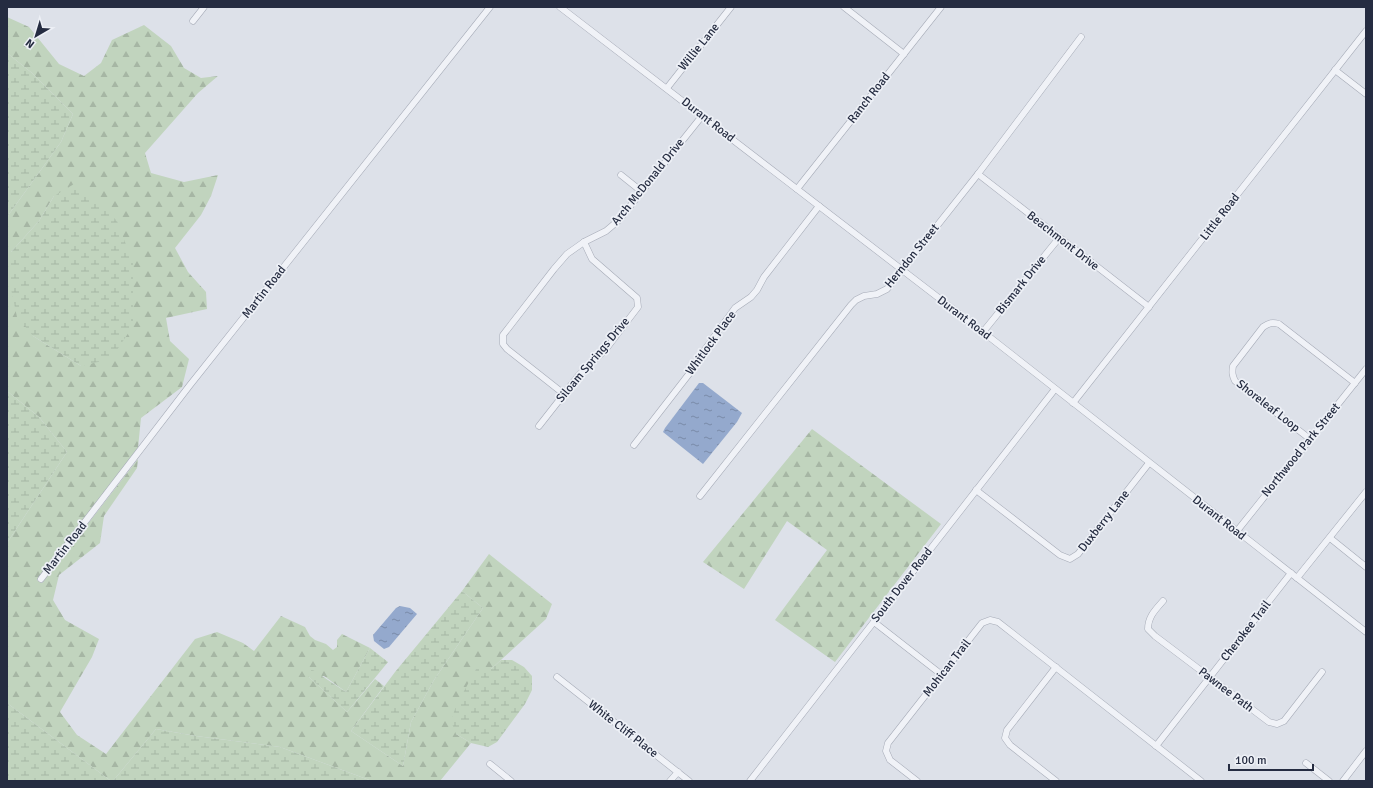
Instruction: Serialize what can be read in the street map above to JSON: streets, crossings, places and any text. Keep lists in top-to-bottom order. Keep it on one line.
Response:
{"streets":{"street":["Willie Lane","Ranch Road","Durant Road","Arch McDonald Drive","Little Road","Beachmont Drive","Herndon Street","Bismark Drive","Martin Road","Whitlock Place","Siloam Springs Drive","Shoreleaf Loop","Northwood Park Street","Duxberry Lane","South Dover Road","Cherokee Trail","Mohican Trail","Pawnee Path","White Cliff Place"]},"crossings":[["Willie Lane","Durant Road"],["Ranch Road","Durant Road"],["Durant Road","Arch McDonald Drive"],["Durant Road","Little Road"],["Durant Road","Herndon Street"],["Durant Road","Bismark Drive"],["Durant Road","Whitlock Place"],["Durant Road","Northwood Park Street"],["Durant Road","Duxberry Lane"],["Durant Road","South Dover Road"],["Durant Road","Cherokee Trail"],["Arch McDonald Drive","Siloam Springs Drive"],["Little Road","Beachmont Drive"],["Beachmont Drive","Herndon Street"],["Beachmont Drive","Bismark Drive"],["Shoreleaf Loop","Northwood Park Street"],["Duxberry Lane","South Dover Road"],["Cherokee Trail","Mohican Trail"],["Cherokee Trail","Pawnee Path"]],"scale_bar":"100 m","north":"bottom left"}
